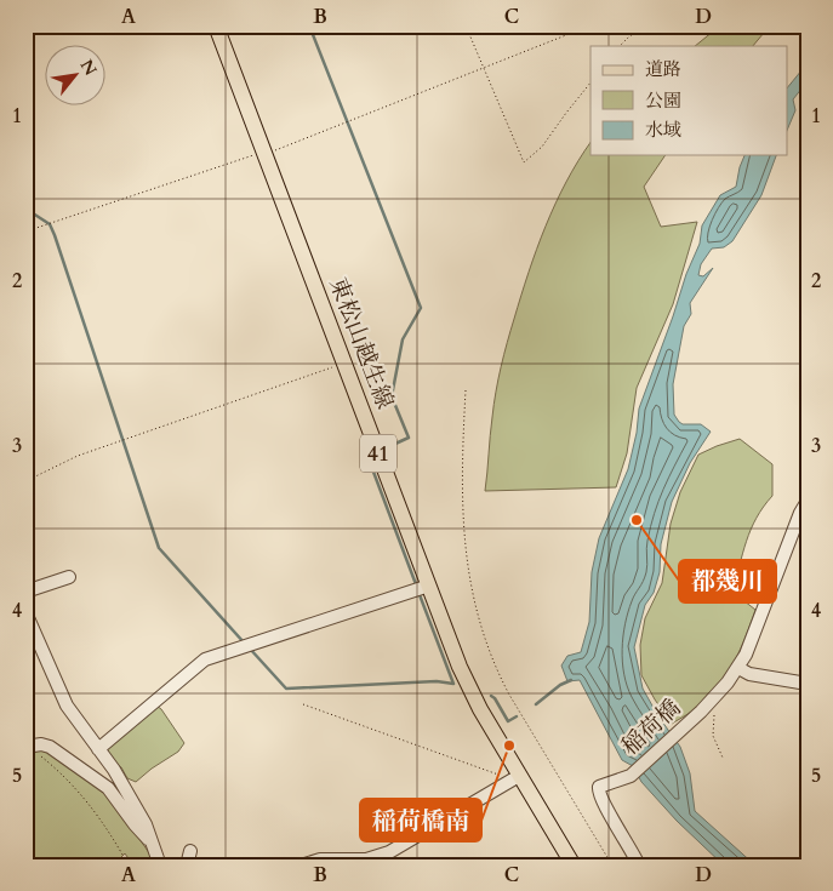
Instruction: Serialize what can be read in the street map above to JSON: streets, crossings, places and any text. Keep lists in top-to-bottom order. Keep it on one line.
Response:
{"streets":{"main road":["東松山越生線","41"],"street":["稲荷橋"]},"places":["都幾川","稲荷橋南"],"legend":["道路","公園","水域"],"north":"top right","grid":{"columns":["A","B","C","D"],"rows":["1","2","3","4","5"]}}
